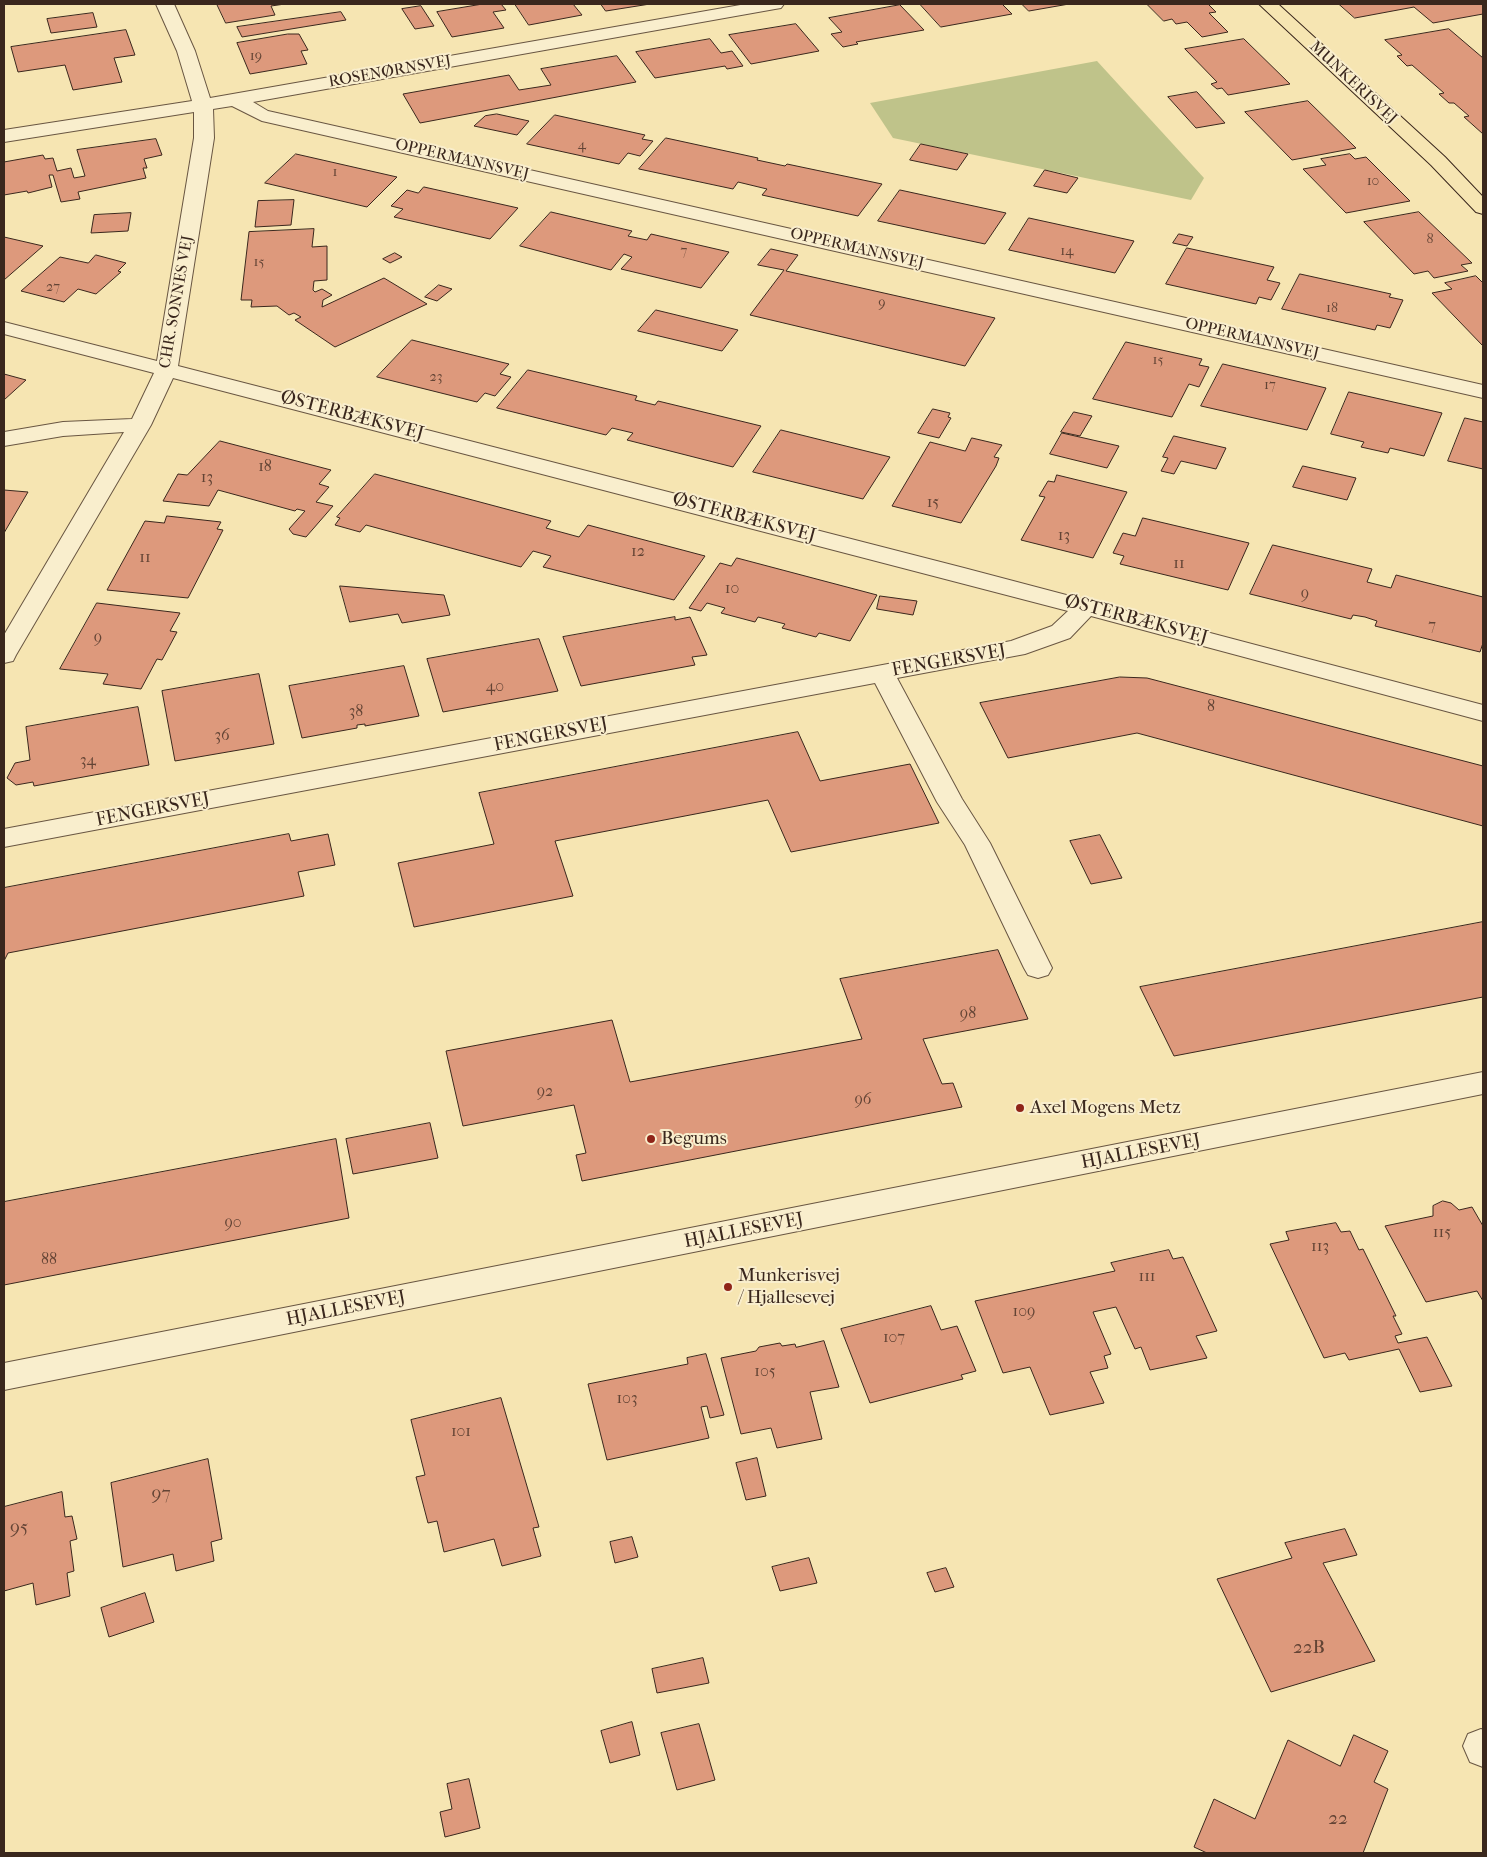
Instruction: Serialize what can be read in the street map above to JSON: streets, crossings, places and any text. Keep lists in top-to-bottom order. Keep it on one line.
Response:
{"streets":{"main road":["MUNKERISVEJ"],"street":["ROSENØRNSVEJ","OPPERMANNSVEJ","CHR. SONNES VEJ","ØSTERBÆKSVEJ","FENGERSVEJ","HJALLESEVEJ"]},"crossings":[["ROSENØRNSVEJ","OPPERMANNSVEJ"],["ROSENØRNSVEJ","CHR. SONNES VEJ"],["CHR. SONNES VEJ","ØSTERBÆKSVEJ"],["ØSTERBÆKSVEJ","FENGERSVEJ"]],"places":["Axel Mogens Metz","Begums","Munkerisvej / Hjallesevej"],"house_numbers":["19","4","1","10","8","7","14","15","27","9","18","15","23","17","18","13","15","13","12","11","11","10","9","7","9","40","8","38","36","34","98","92","96","90","115","113","88","111","109","107","105","103","101","97","95","22B","22"]}
